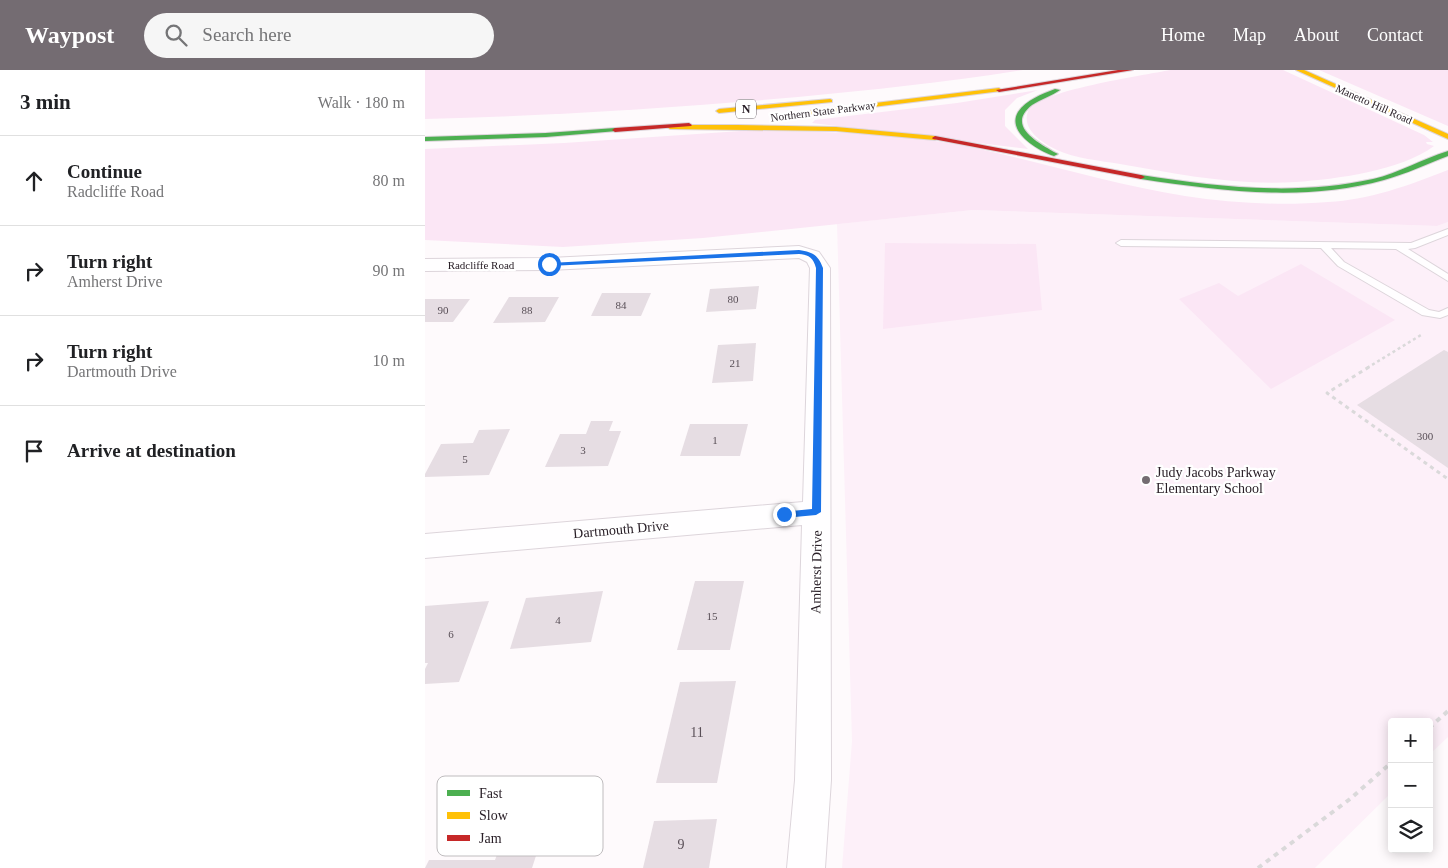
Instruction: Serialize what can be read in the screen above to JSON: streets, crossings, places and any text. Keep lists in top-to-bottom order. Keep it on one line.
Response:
{"streets":{"main road":["Manetto Hill Road","N","Northern State Parkway"],"street":["Radcliffe Road","Dartmouth Drive","Amherst Drive"]},"crossings":[["Radcliffe Road","Amherst Drive"],["Dartmouth Drive","Amherst Drive"]],"places":["Judy Jacobs Parkway Elementary School"],"house_numbers":["80","84","90","88","21","300","1","3","5","15","4","6","11","9"],"legend":["Fast","Slow","Jam"],"page":{"header":"Waypost","search":"Search here","nav":["Home","Map","About","Contact"],"heading":["3 min","Walk · 180 m"],"list":[["Continue","Radcliffe Road","80 m"],["Turn right","Amherst Drive","90 m"],["Turn right","Dartmouth Drive","10 m"],"Arrive at destination"],"map_buttons":["+","−"]}}
